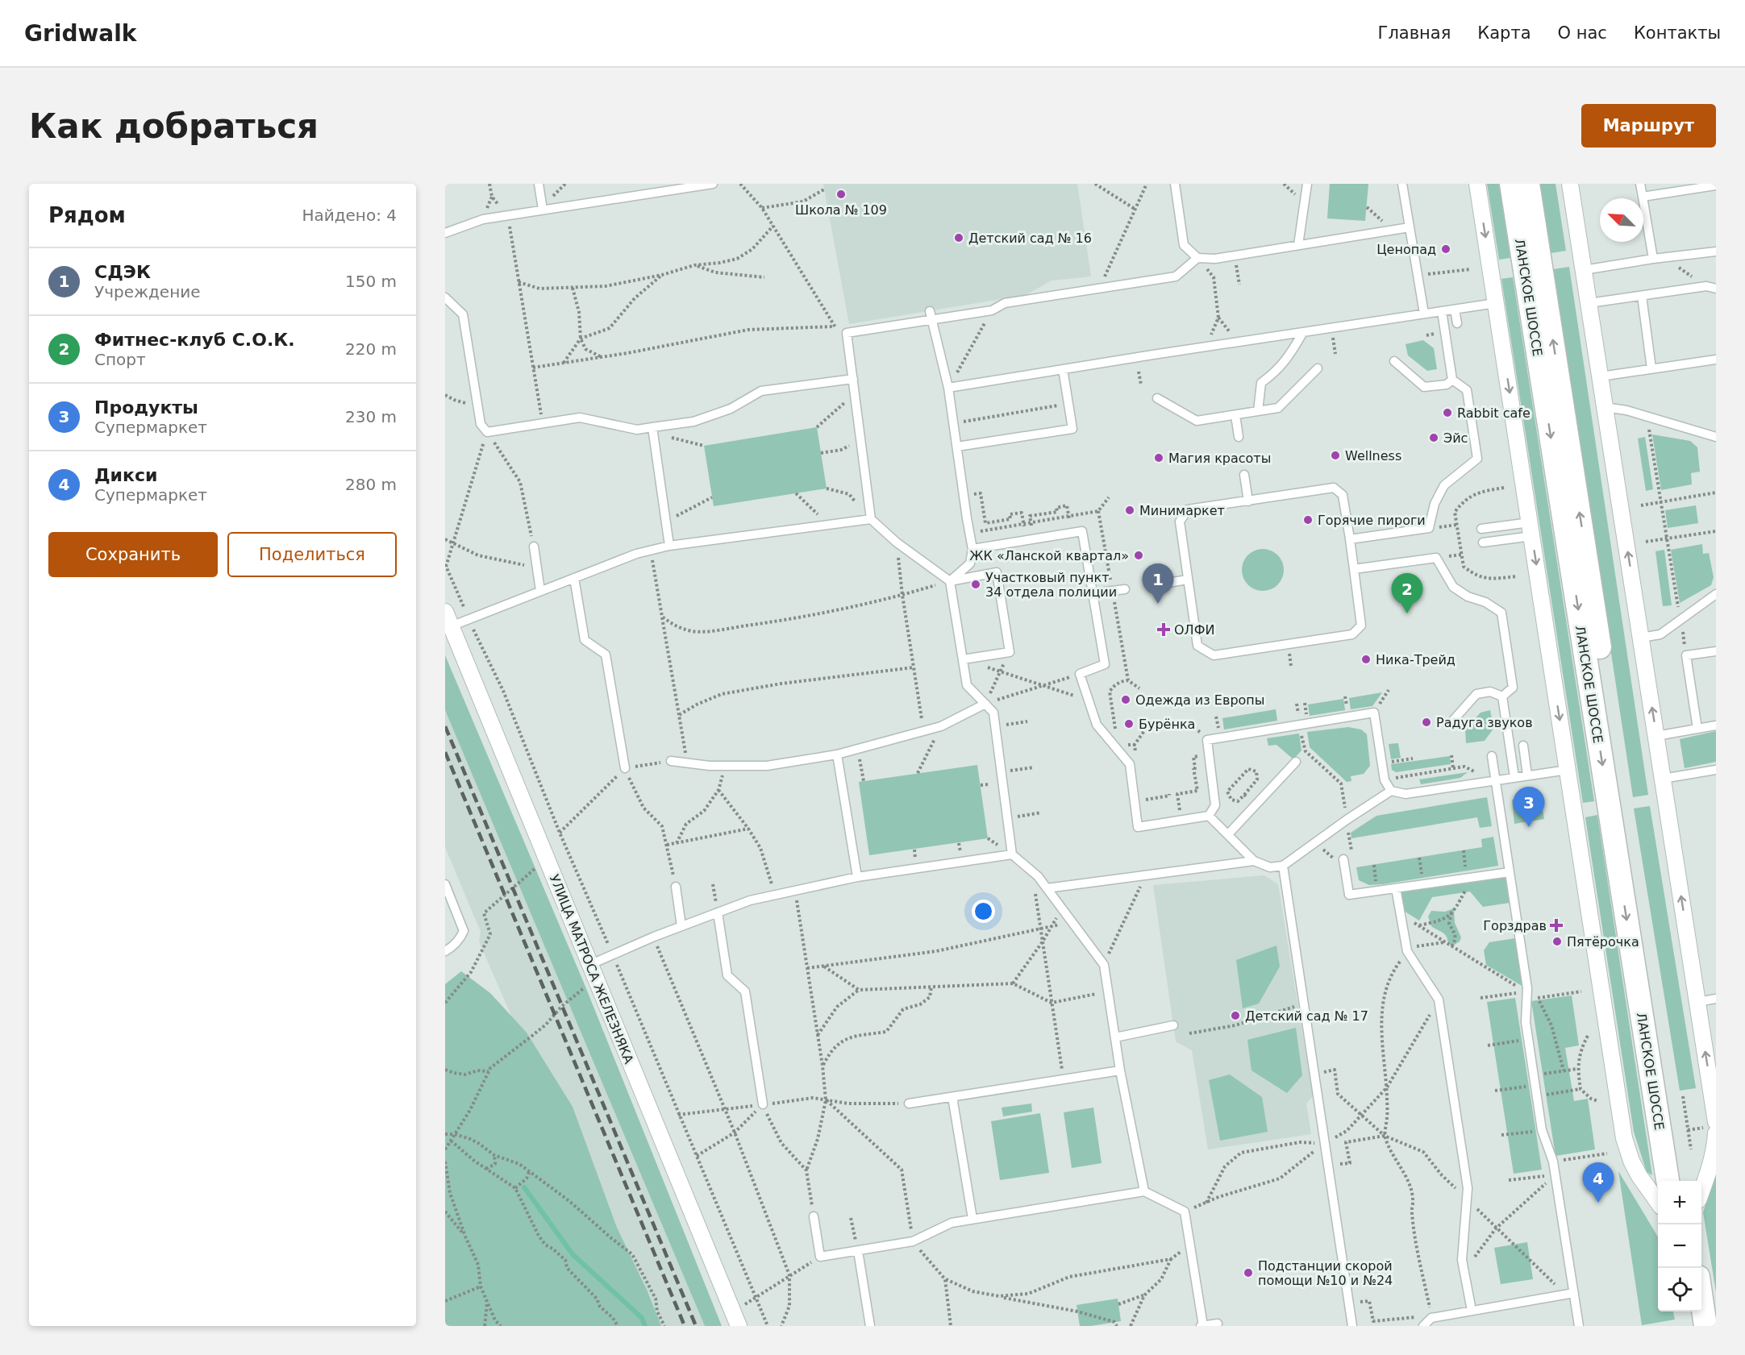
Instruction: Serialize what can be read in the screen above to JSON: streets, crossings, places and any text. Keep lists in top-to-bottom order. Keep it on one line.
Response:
{"streets":{"main road":["ЛАНСКОЕ ШОССЕ"],"street":["УЛИЦА МАТРОСА ЖЕЛЕЗНЯКА"]},"places":{"other":["Школа № 109","Детский сад № 16","Ценопад","Rabbit cafe","Эйс","Wellness","Магия красоты","Минимаркет","Горячие пироги","ЖК «Ланской квартал»","Участковый пункт 34 отдела полиции","Ника-Трейд","Одежда из Европы","Радуга звуков","Бурёнка","Пятёрочка","Детский сад № 17","Подстанции скорой помощи №10 и №24"],"health":["ОЛФИ","Горздрав"]},"north":"top left","page":{"header":"Gridwalk","nav":["Главная","Карта","О нас","Контакты"],"buttons":["Маршрут",["Сохранить","Поделиться"]],"title":"Как добраться","heading":["Рядом","Найдено: 4"],"list":[{"mark":"1","name":"СДЭК","note":"Учреждение","value":"150 m"},{"mark":"2","name":"Фитнес-клуб С.О.К.","note":"Спорт","value":"220 m"},{"mark":"3","name":"Продукты","note":"Супермаркет","value":"230 m"},{"mark":"4","name":"Дикси","note":"Супермаркет","value":"280 m"}],"pins":["1","2","3","4"],"map_buttons":["+","−"]}}
